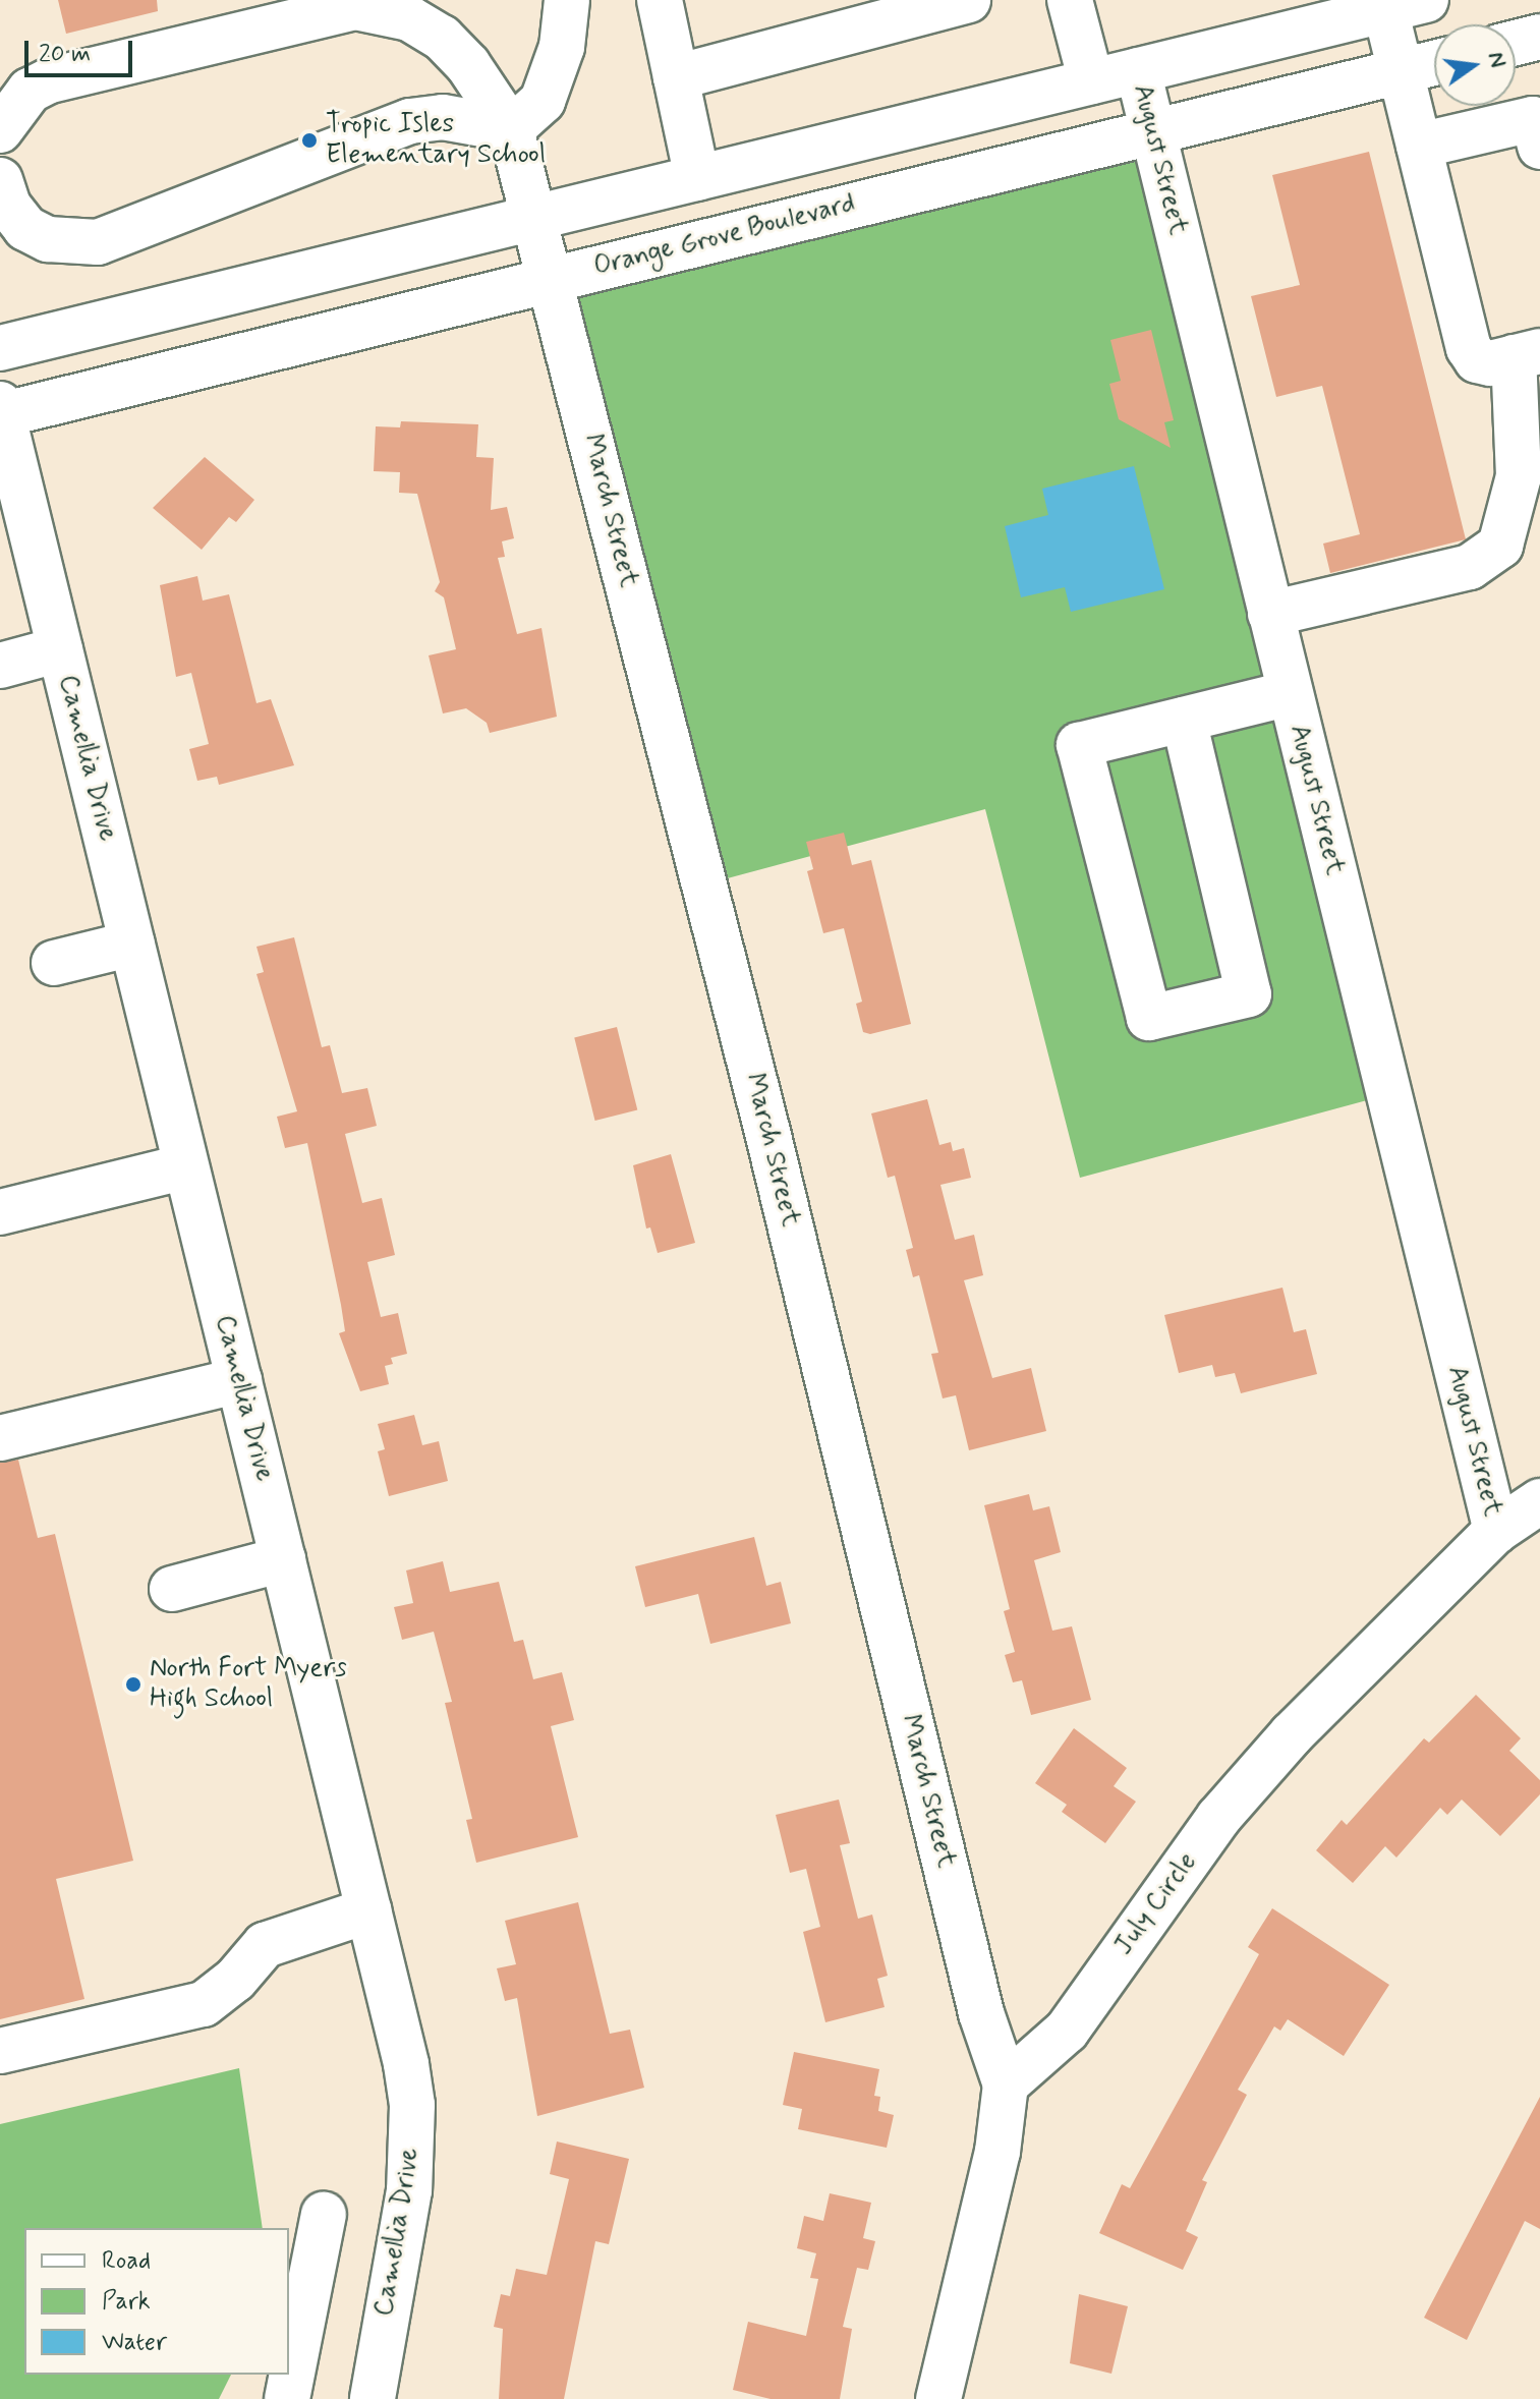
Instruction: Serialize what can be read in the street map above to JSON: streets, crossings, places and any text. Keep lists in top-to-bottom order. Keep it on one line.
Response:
{"streets":{"street":["August Street","Orange Grove Boulevard","March Street","Camellia Drive","July Circle"]},"crossings":[["August Street","Orange Grove Boulevard"],["August Street","July Circle"],["Orange Grove Boulevard","March Street"],["Orange Grove Boulevard","Camellia Drive"],["March Street","July Circle"]],"places":["Tropic Isles Elementary School","North Fort Myers High School"],"legend":["Road","Park","Water"],"scale_bar":"20 m","north":"right"}
